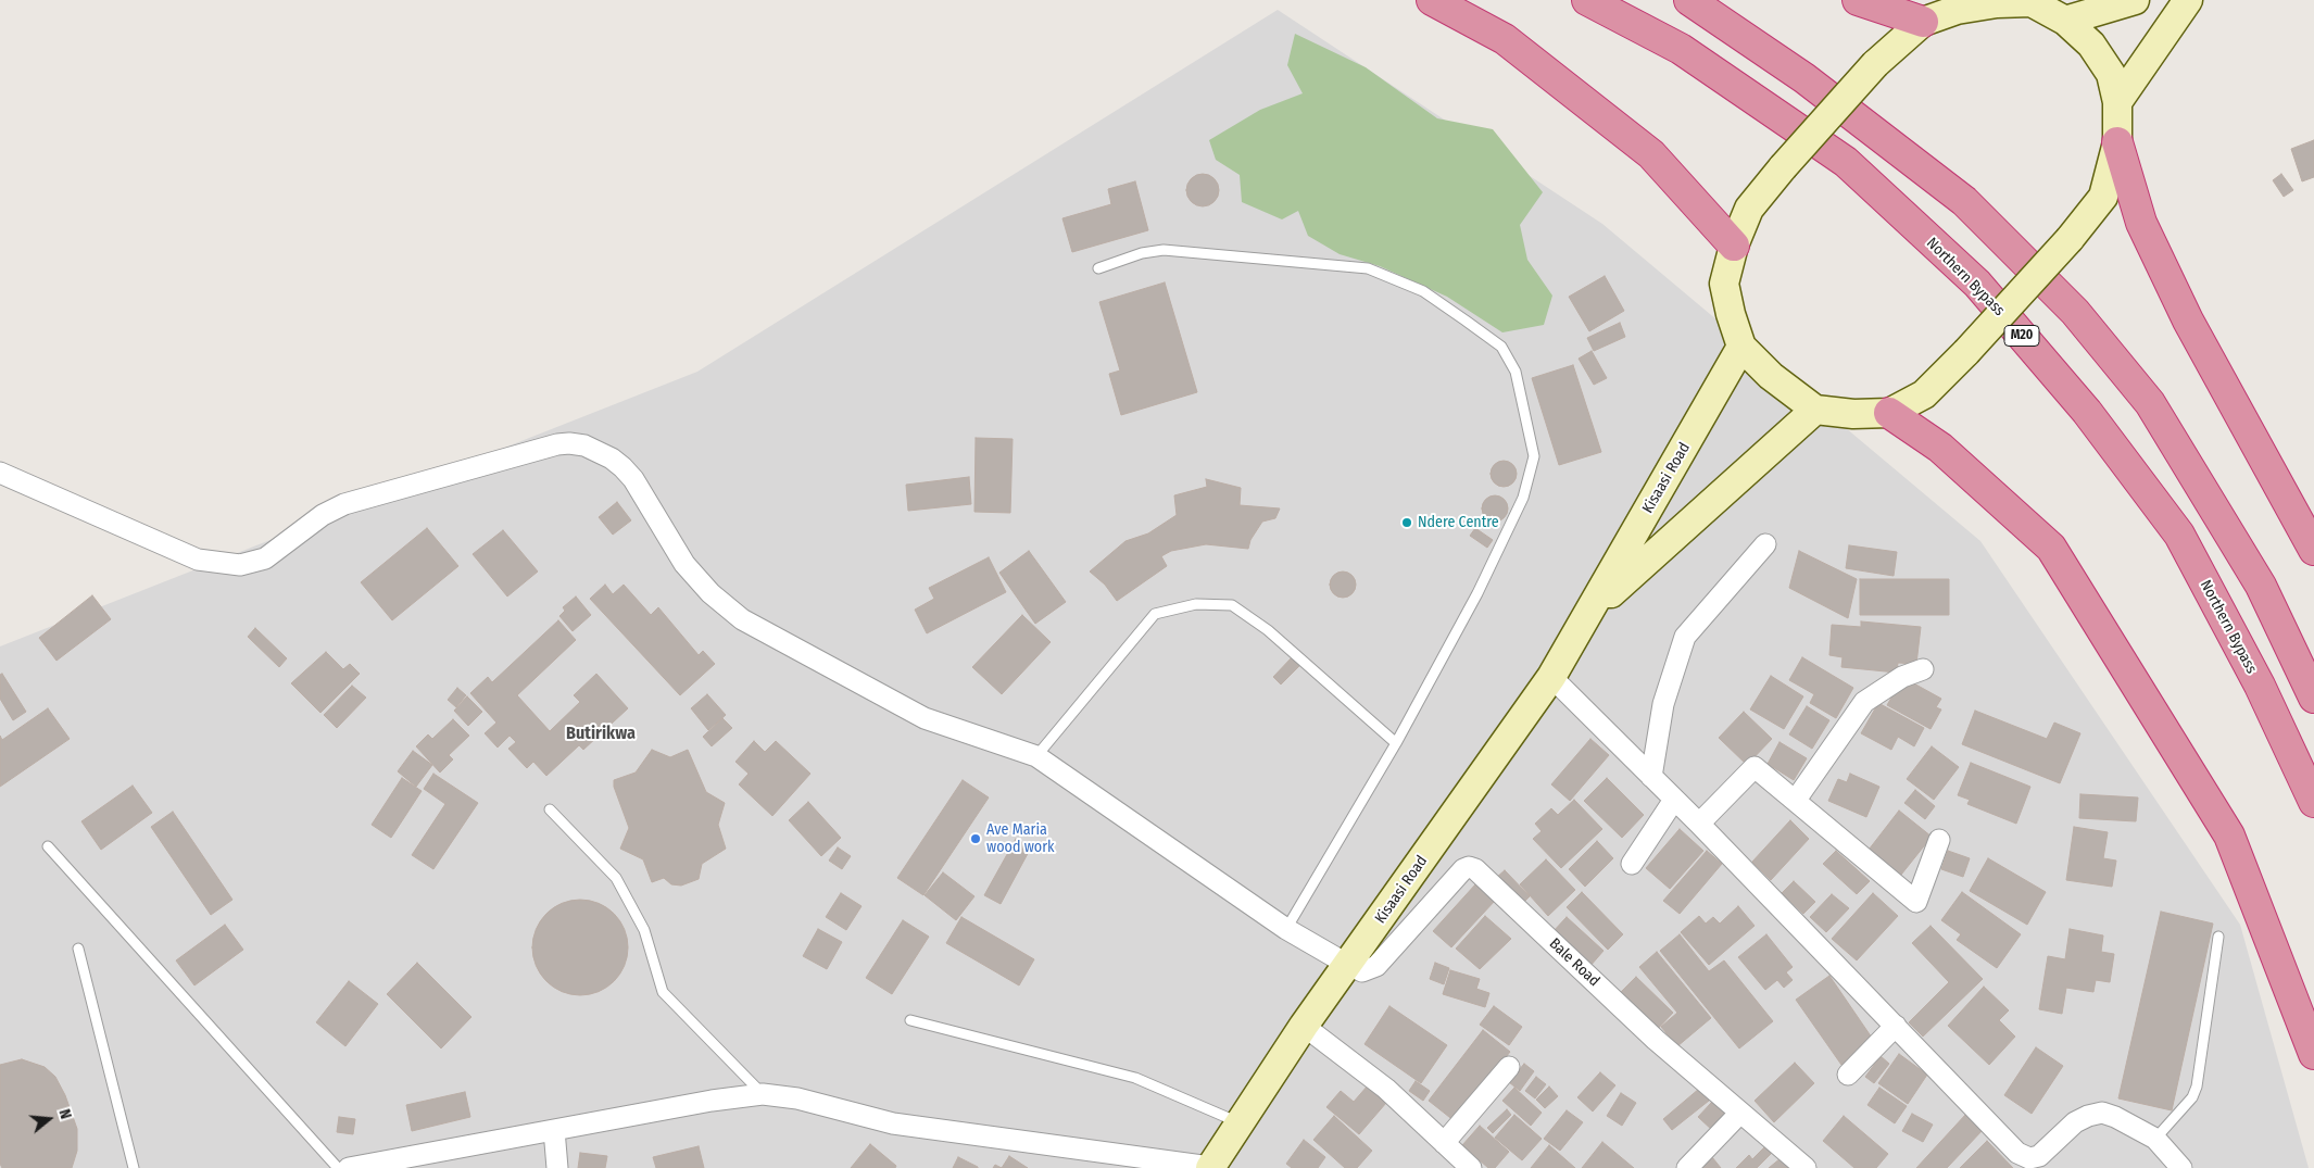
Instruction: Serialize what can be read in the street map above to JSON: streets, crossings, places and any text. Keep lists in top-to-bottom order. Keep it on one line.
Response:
{"streets":{"highway":["Northern Bypass","M20"],"main road":["Kisaasi Road"],"street":["Bale Road"]},"crossings":[["Kisaasi Road","Bale Road"]],"districts":["Butirikwa"],"places":["Ndere Centre","Ave Maria wood work"],"north":"right"}
